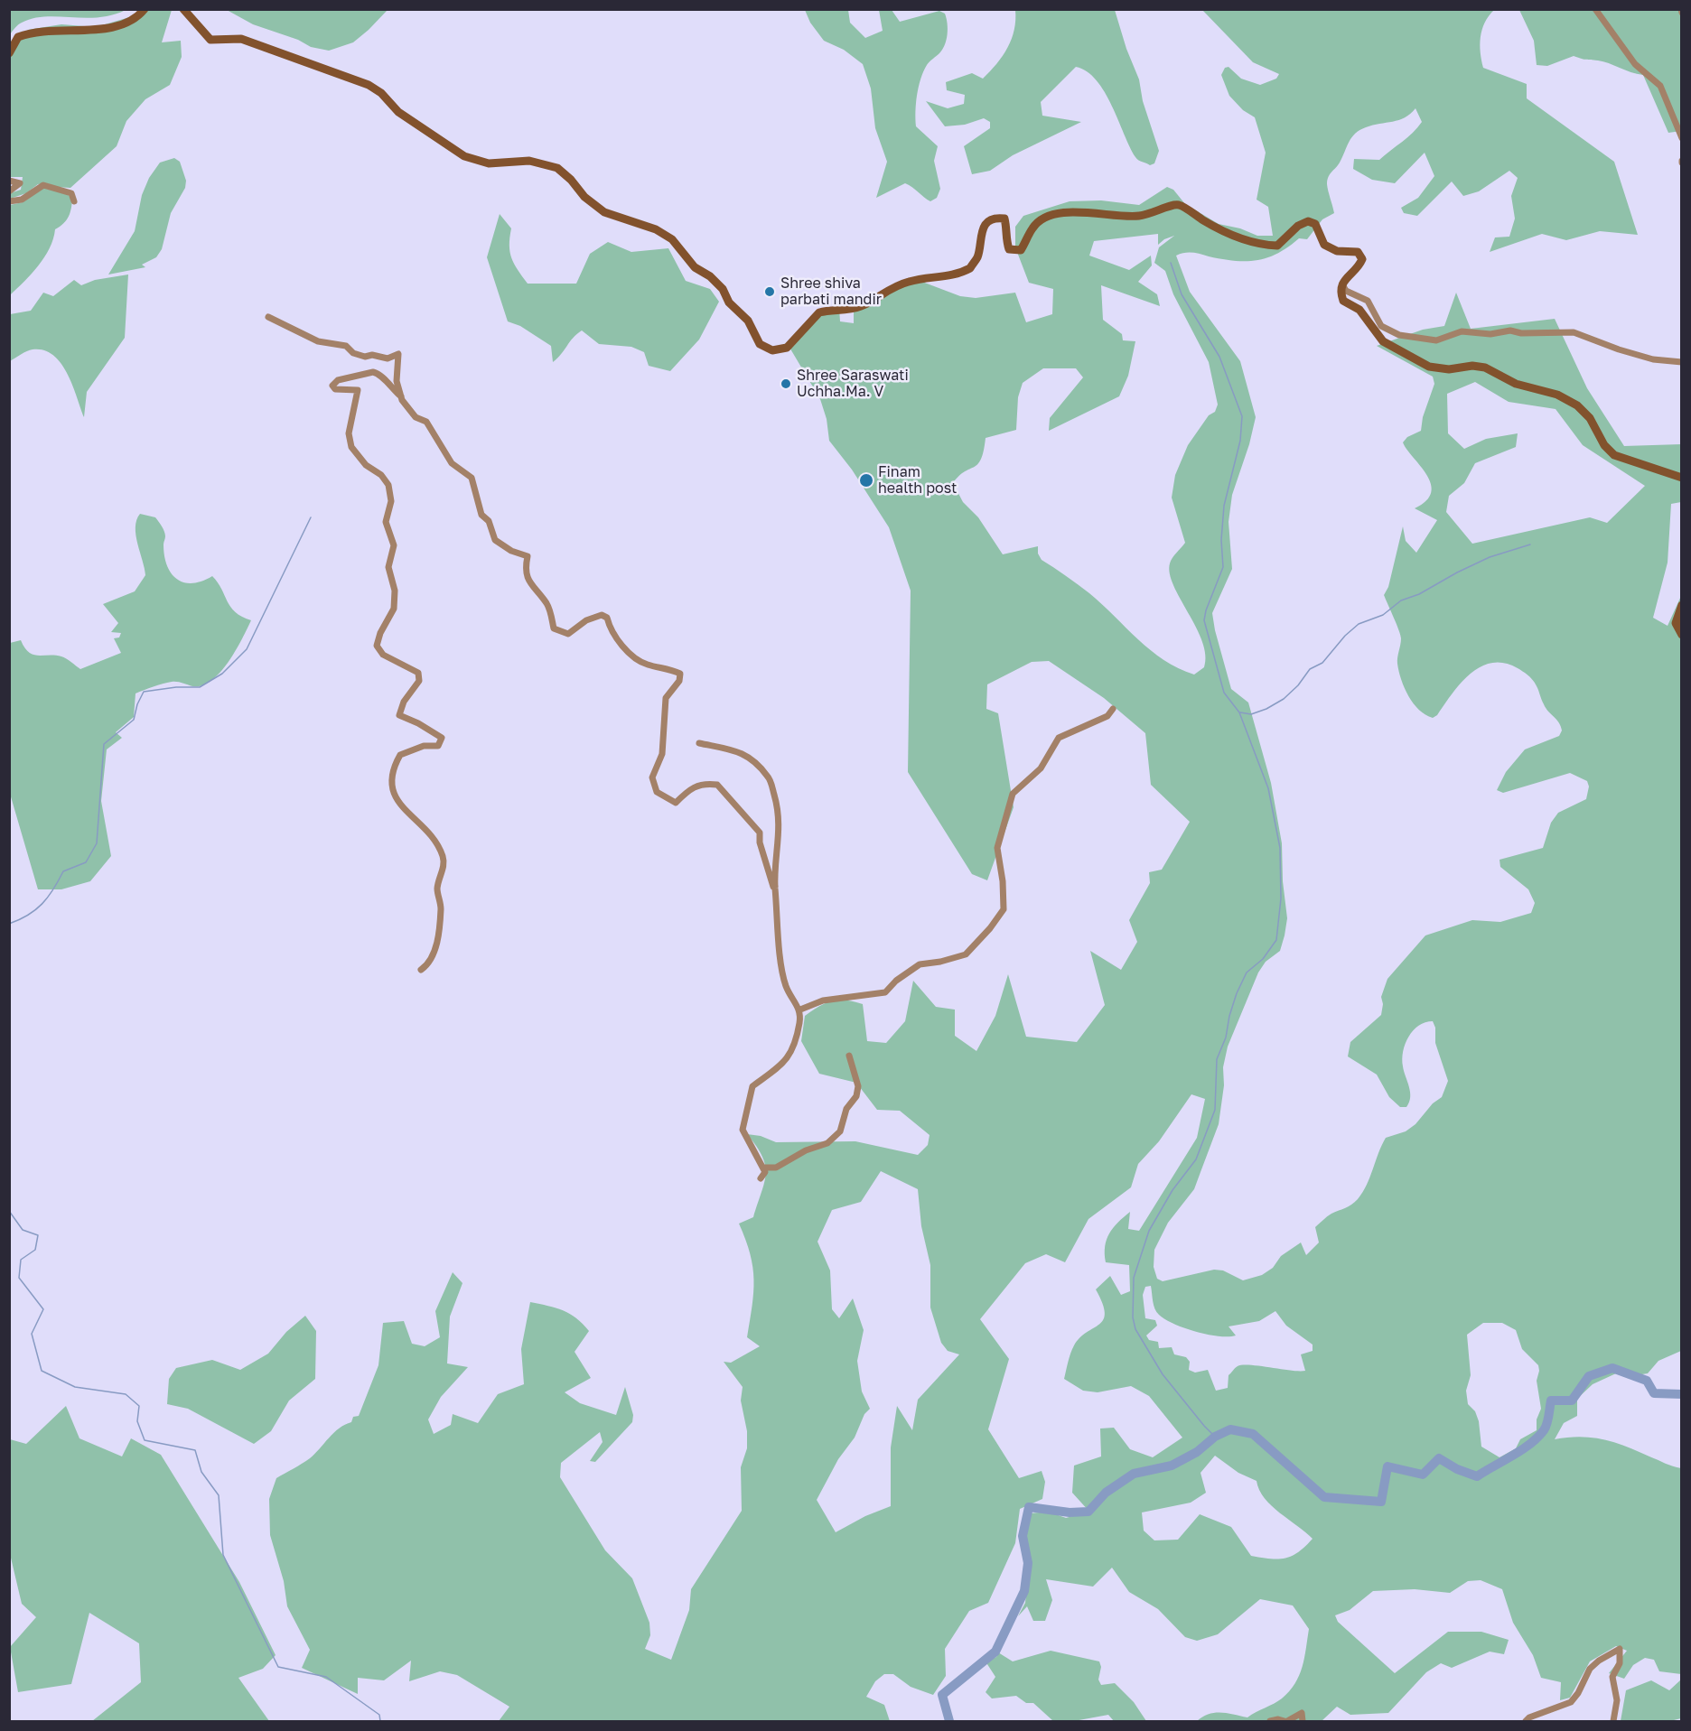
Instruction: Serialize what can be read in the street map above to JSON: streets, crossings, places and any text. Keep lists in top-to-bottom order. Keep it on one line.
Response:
{"places":["Shree shiva parbati mandir","Shree Saraswati Uchha.Ma. V","Finam health post"]}
